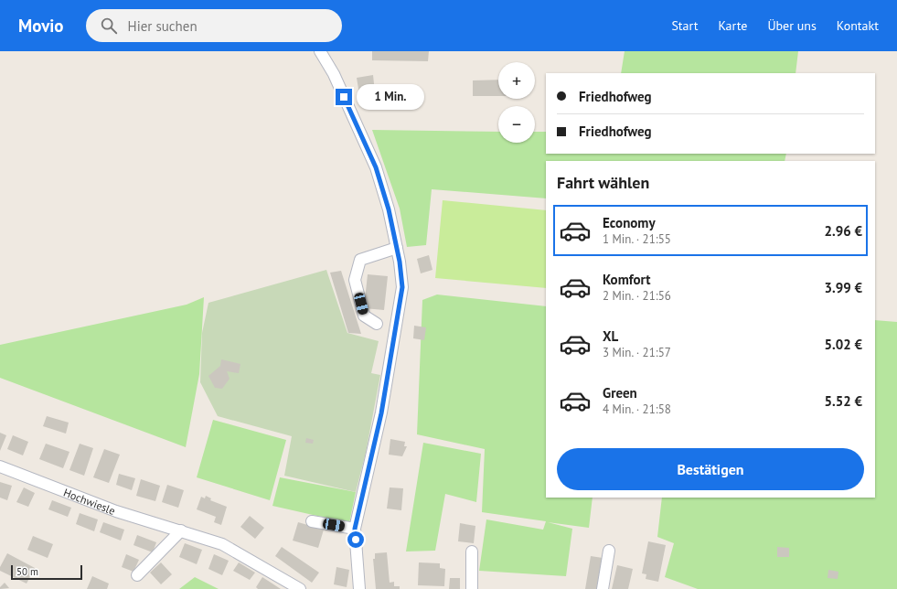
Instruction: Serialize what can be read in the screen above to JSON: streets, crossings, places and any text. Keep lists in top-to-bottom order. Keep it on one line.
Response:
{"streets":{"street":["Hochwiesle"]},"scale_bar":"50 m","page":{"header":"Movio","search":"Hier suchen","nav":["Start","Karte","Über uns","Kontakt"],"map_buttons":["+","−"],"banner":["Friedhofweg","Friedhofweg"],"bubble":"1 Min.","heading":"Fahrt wählen","list":[{"name":"Economy","note":"1 Min. · 21:55","value":"2.96 €"},{"name":"Komfort","note":"2 Min. · 21:56","value":"3.99 €"},{"name":"XL","note":"3 Min. · 21:57","value":"5.02 €"},{"name":"Green","note":"4 Min. · 21:58","value":"5.52 €"}],"buttons":"Bestätigen","scale":"50 m"}}
